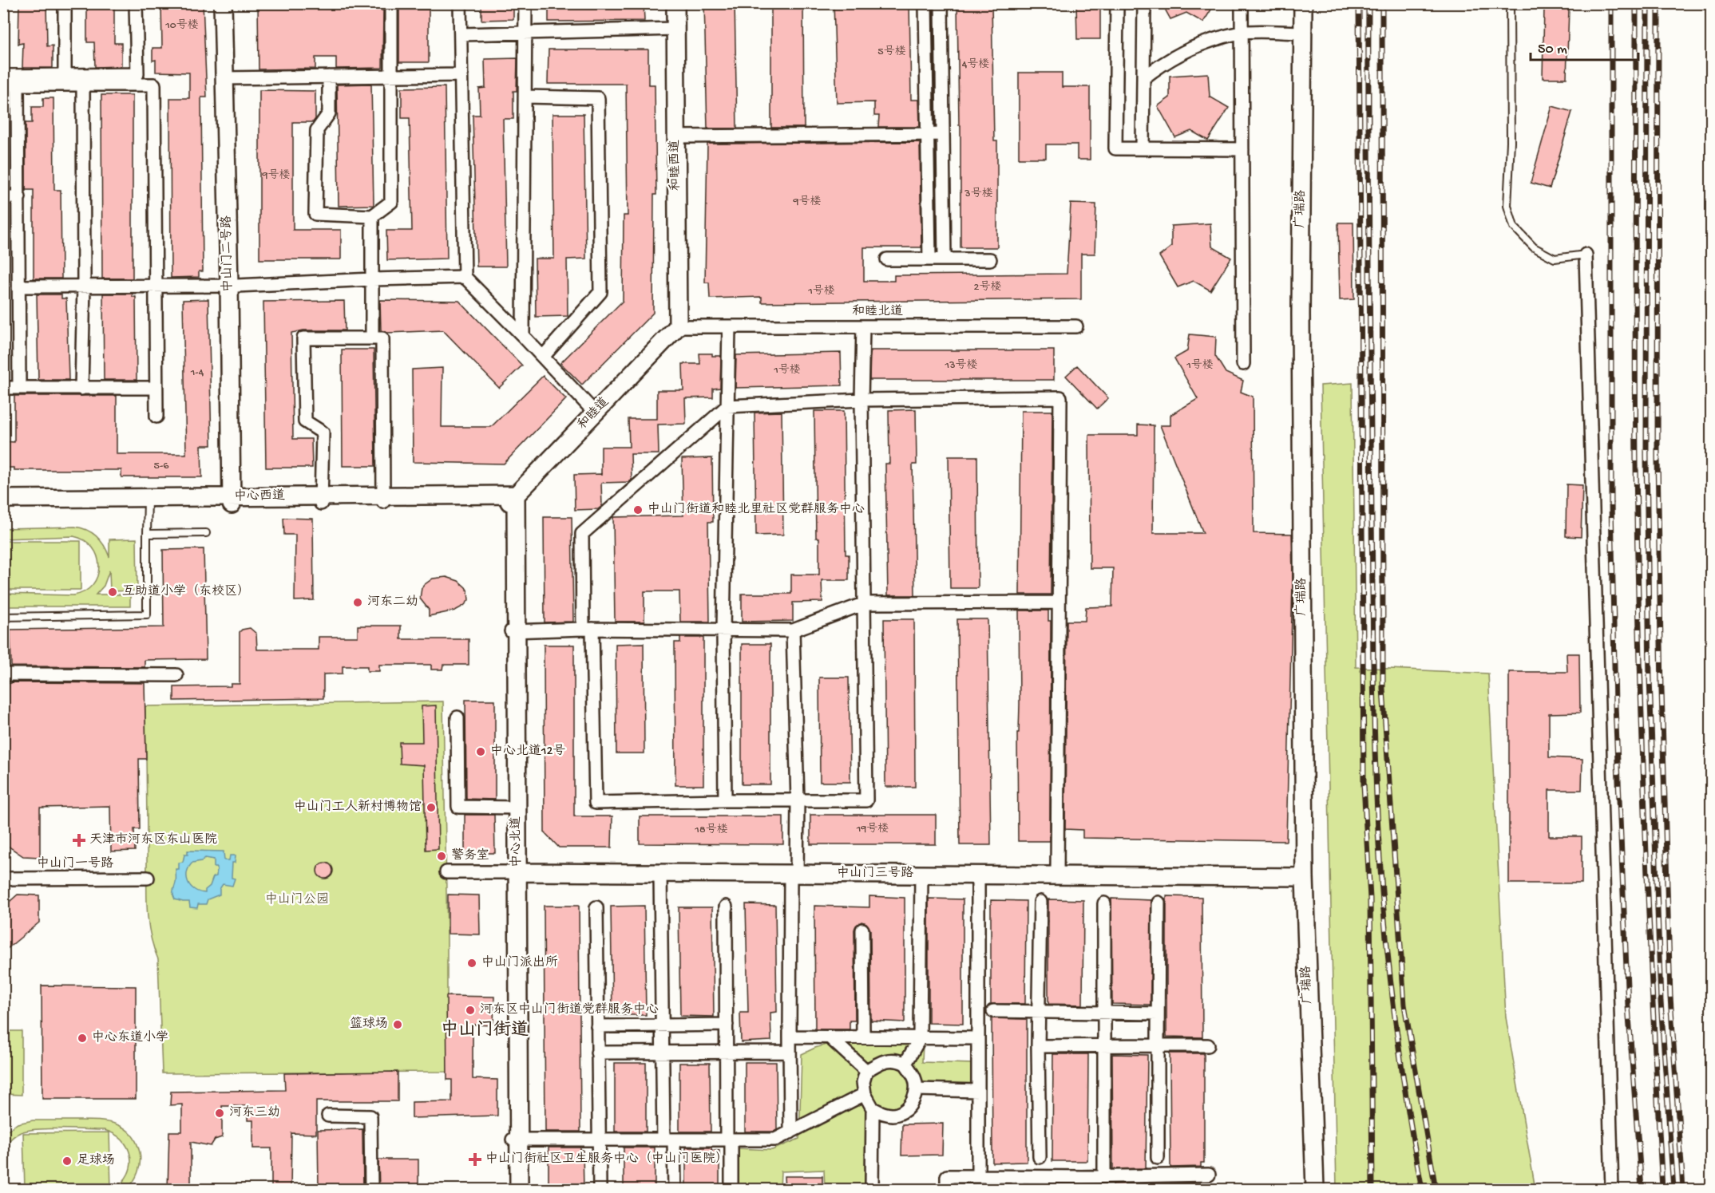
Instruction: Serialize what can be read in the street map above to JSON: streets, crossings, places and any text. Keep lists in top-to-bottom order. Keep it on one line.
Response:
{"streets":{"street":["和睦西道","广瑞路","中山门二号路","和睦北道","和睦道","中心西道","中心北道","中山门一号路","中山门三号路"]},"crossings":[["和睦西道","和睦北道"],["和睦西道","和睦道"],["广瑞路","中山门三号路"],["中山门二号路","中心西道"],["和睦北道","和睦道"],["和睦道","中心西道"],["和睦道","中心北道"],["中心西道","中心北道"],["中心北道","中山门三号路"]],"districts":["中山门街道"],"parks":["中山门公园"],"places":{"other":["中山门街道和睦北里社区党群服务中心","互助道小学（东校区）","河东二幼","中心北道12号","中山门工人新村博物馆","警务室","中山门派出所","河东区中山门街道党群服务中心","篮球场","中心东道小学","河东三幼","足球场"],"health":["天津市河东区东山医院","中山门街社区卫生服务中心（中山门医院）"]},"house_numbers":["10号楼","5号楼","4号楼","9号楼","3号楼","9号楼","2号楼","1号楼","13号楼","1号楼","1号楼","1-4","5-6","19号楼","18号楼"],"scale_bar":"50 m"}
